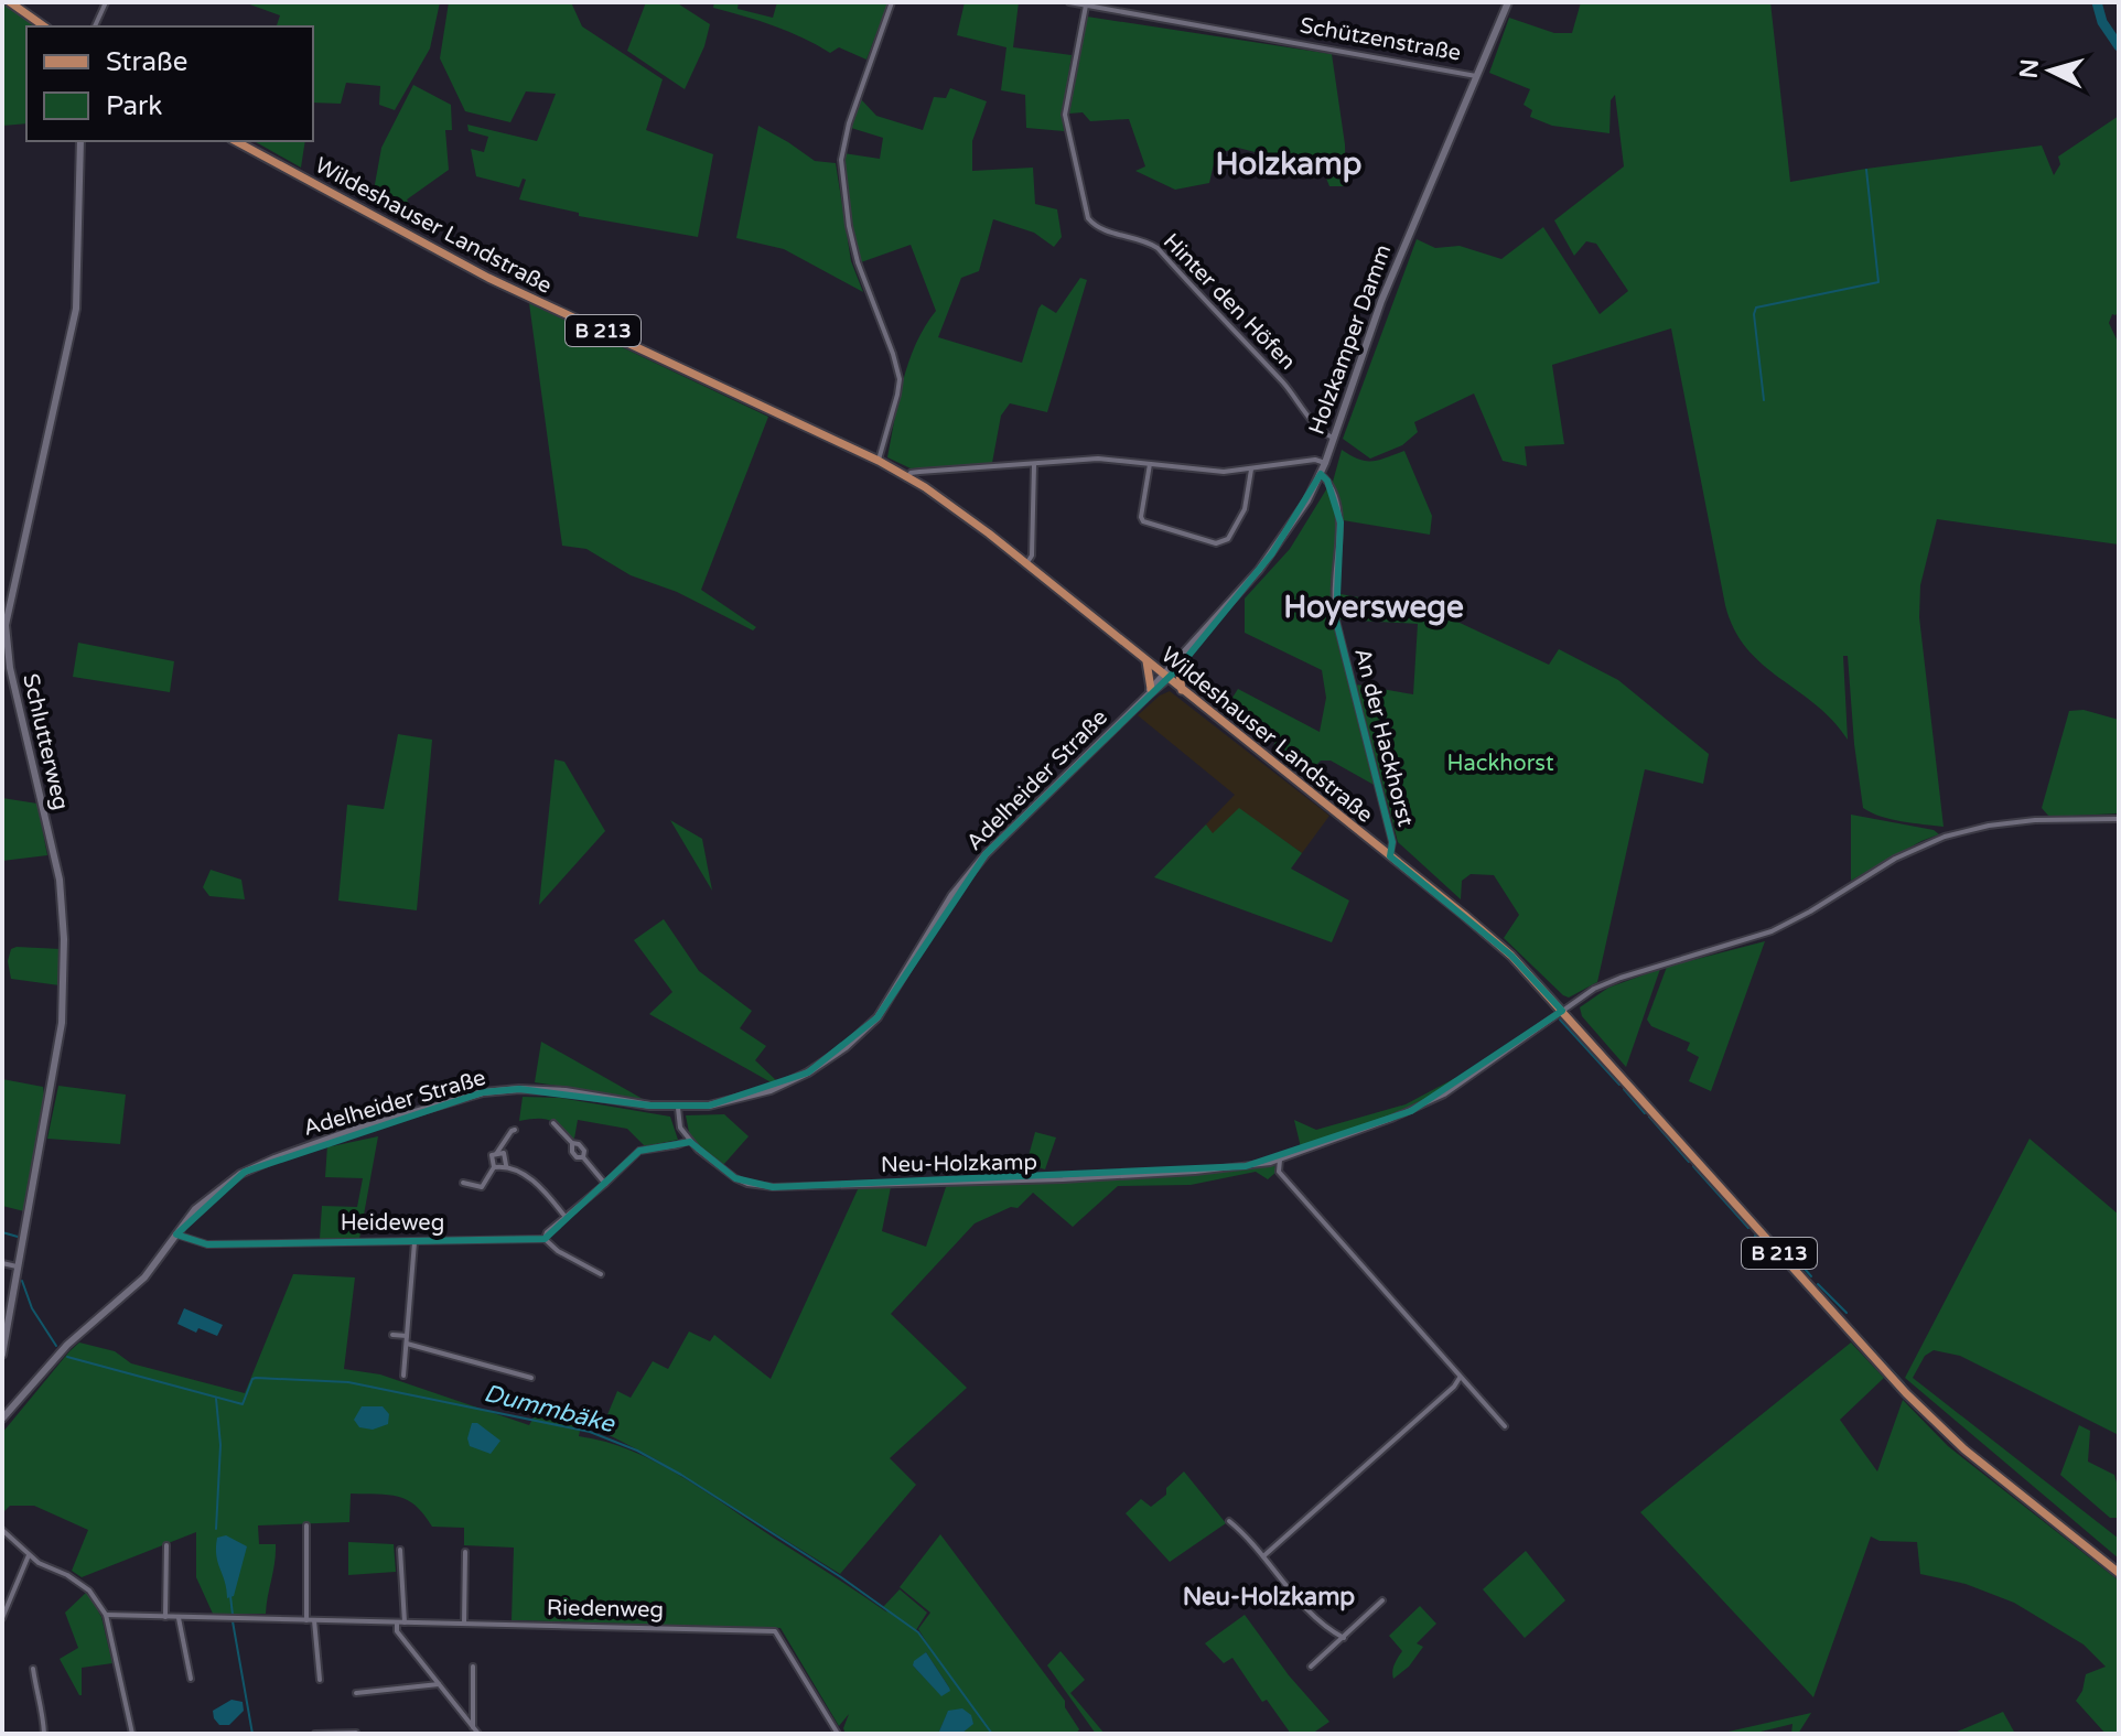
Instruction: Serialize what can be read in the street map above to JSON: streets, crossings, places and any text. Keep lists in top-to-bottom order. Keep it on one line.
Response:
{"streets":{"main road":["Wildeshauser Landstraße","B 213"],"street":["Schützenstraße","Hinter den Höfen","Holzkamper Damm","An der Hackhorst","Schlutterweg","Adelheider Straße","Neu-Holzkamp","Heideweg","Riedenweg"]},"crossings":[["Schützenstraße","Hinter den Höfen"],["Schützenstraße","Holzkamper Damm"],["Wildeshauser Landstraße","Holzkamper Damm"],["Wildeshauser Landstraße","An der Hackhorst"],["Wildeshauser Landstraße","Adelheider Straße"],["Wildeshauser Landstraße","Neu-Holzkamp"],["Hinter den Höfen","Holzkamper Damm"],["Holzkamper Damm","An der Hackhorst"],["Holzkamper Damm","Adelheider Straße"],["Adelheider Straße","Heideweg"]],"districts":["Holzkamp","Hoyerswege","Neu-Holzkamp"],"water":["Dummbäke"],"parks":["Hackhorst"],"legend":["Straße","Park"],"north":"left"}
